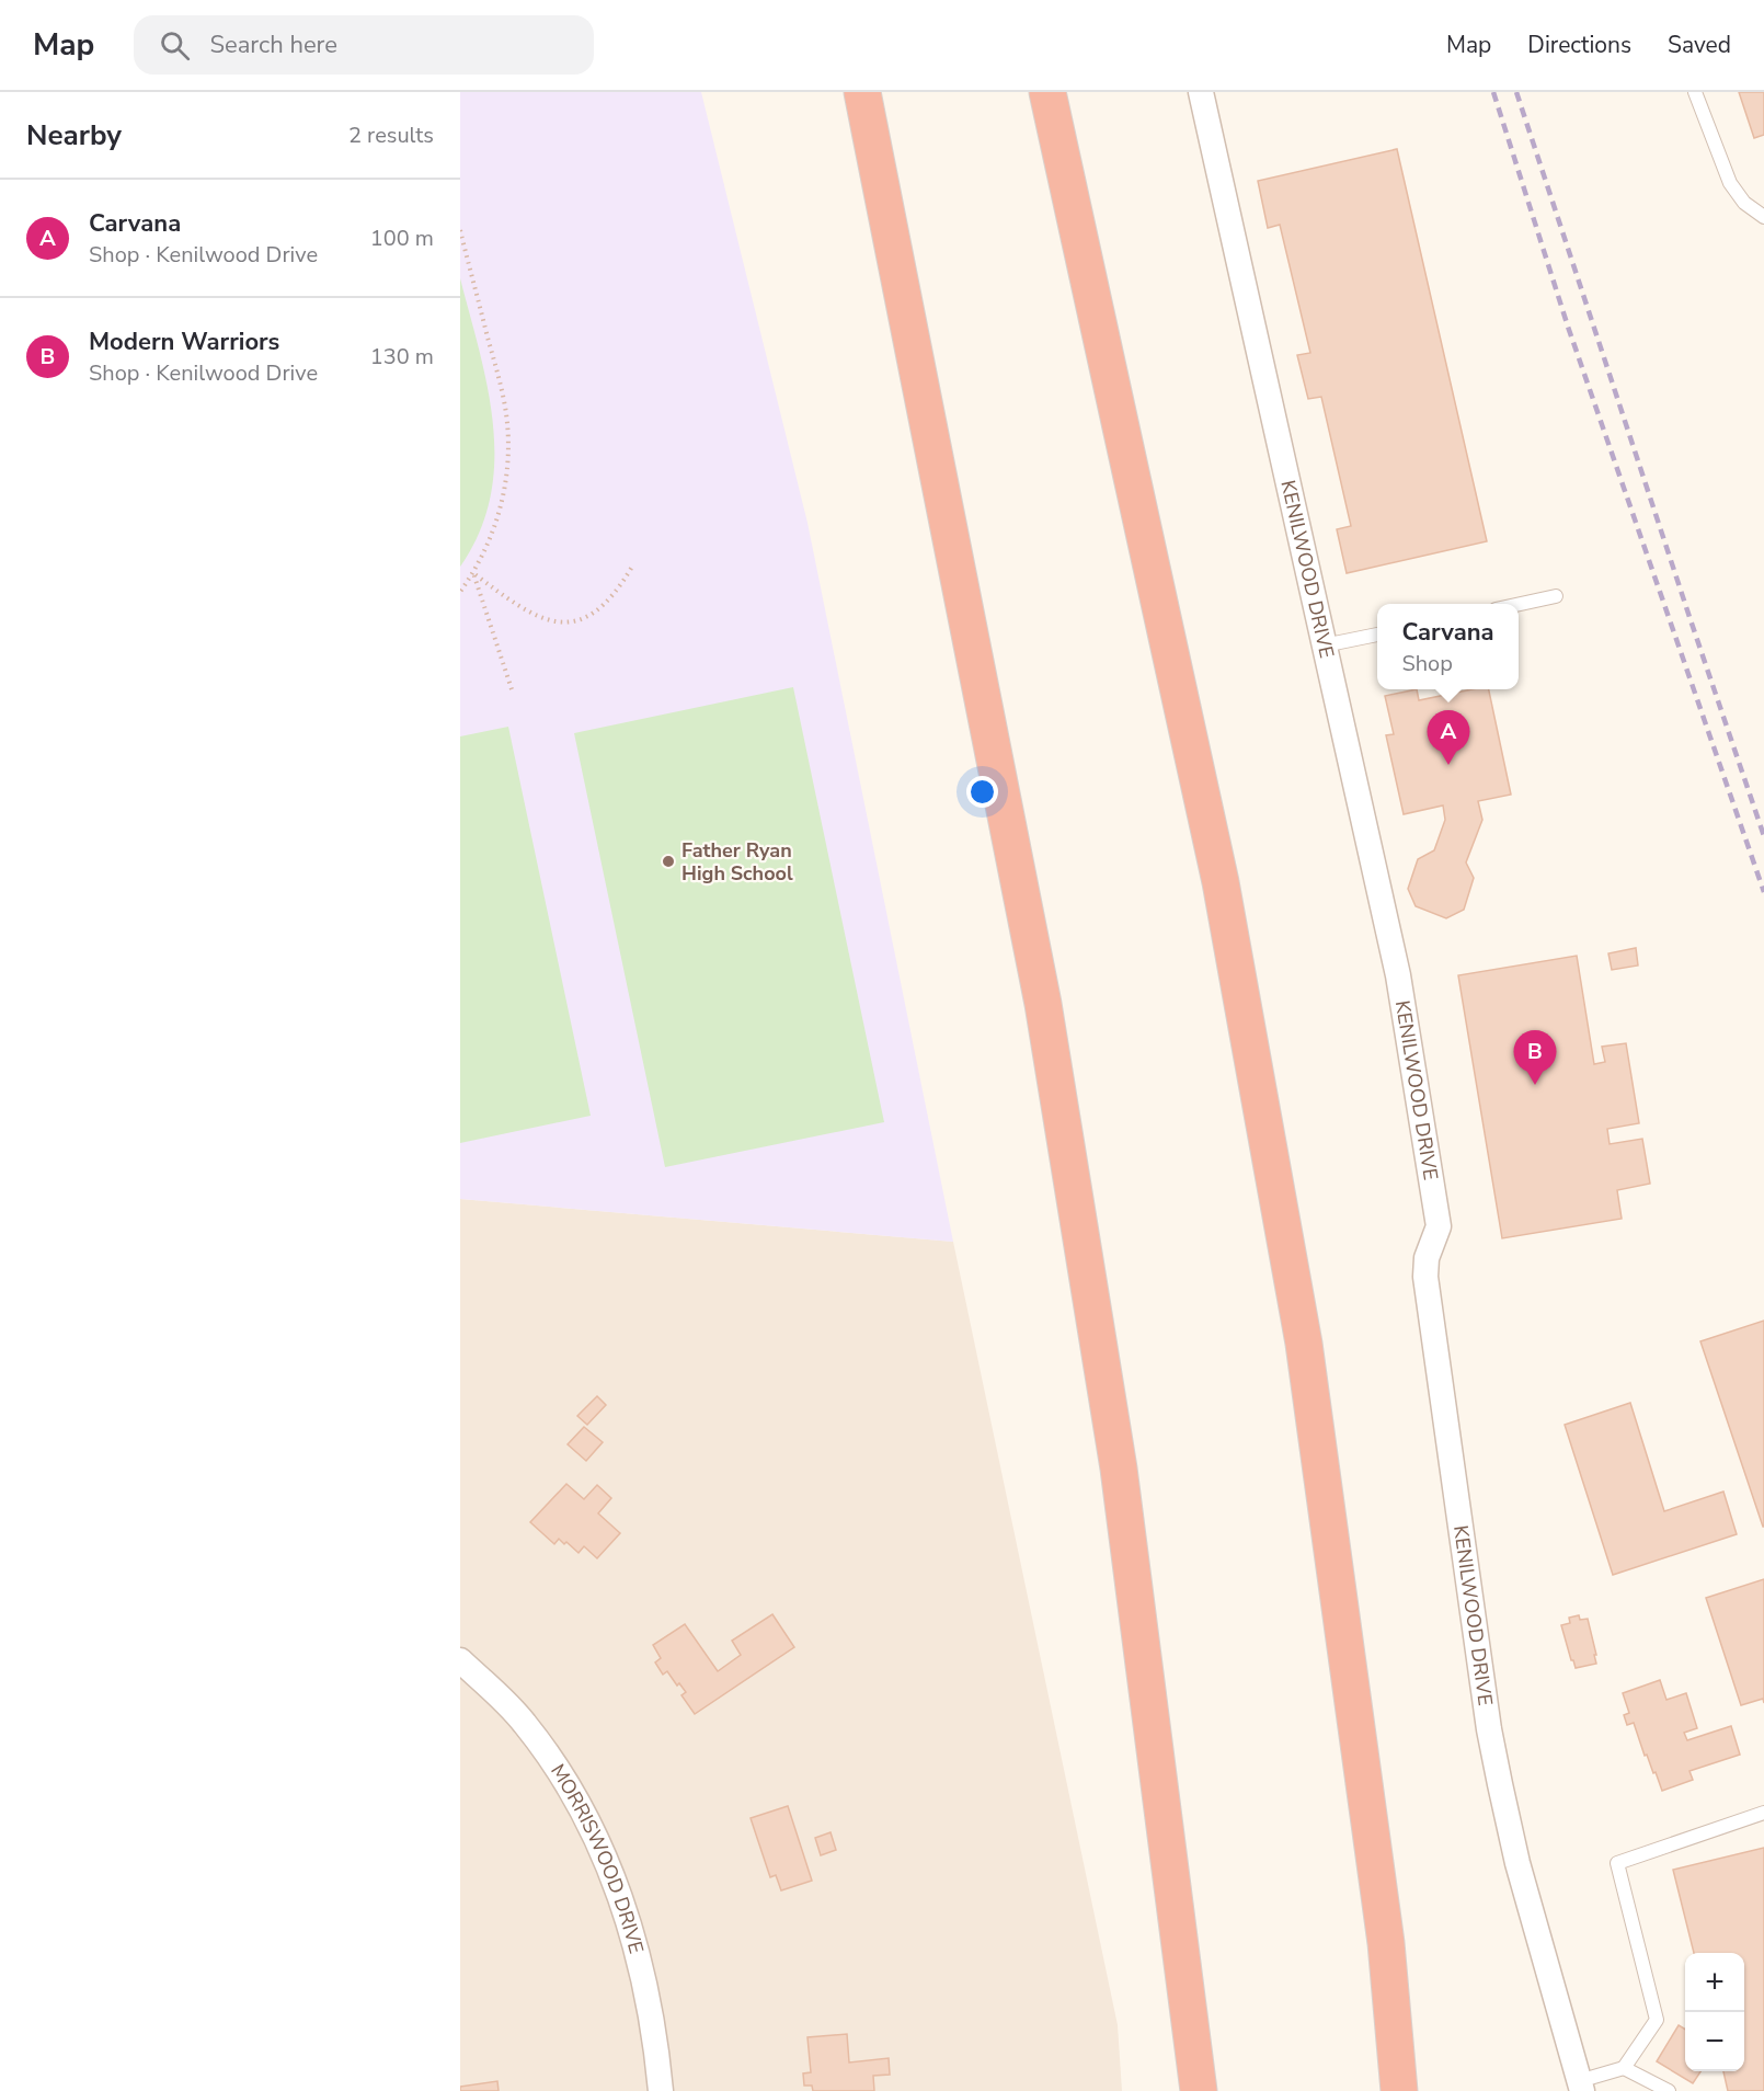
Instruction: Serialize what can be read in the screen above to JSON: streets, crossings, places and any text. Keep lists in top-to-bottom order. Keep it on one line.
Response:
{"streets":{"street":["KENILWOOD DRIVE","MORRISWOOD DRIVE"]},"places":["Father Ryan High School"],"page":{"header":"Map","search":"Search here","nav":["Map","Directions","Saved"],"heading":["Nearby","2 results"],"list":[{"mark":"A","name":"Carvana","note":"Shop · Kenilwood Drive","value":"100 m"},{"mark":"B","name":"Modern Warriors","note":"Shop · Kenilwood Drive","value":"130 m"}],"popup":["Carvana","Shop"],"pins":["A","B"],"map_buttons":["+","−"]}}
